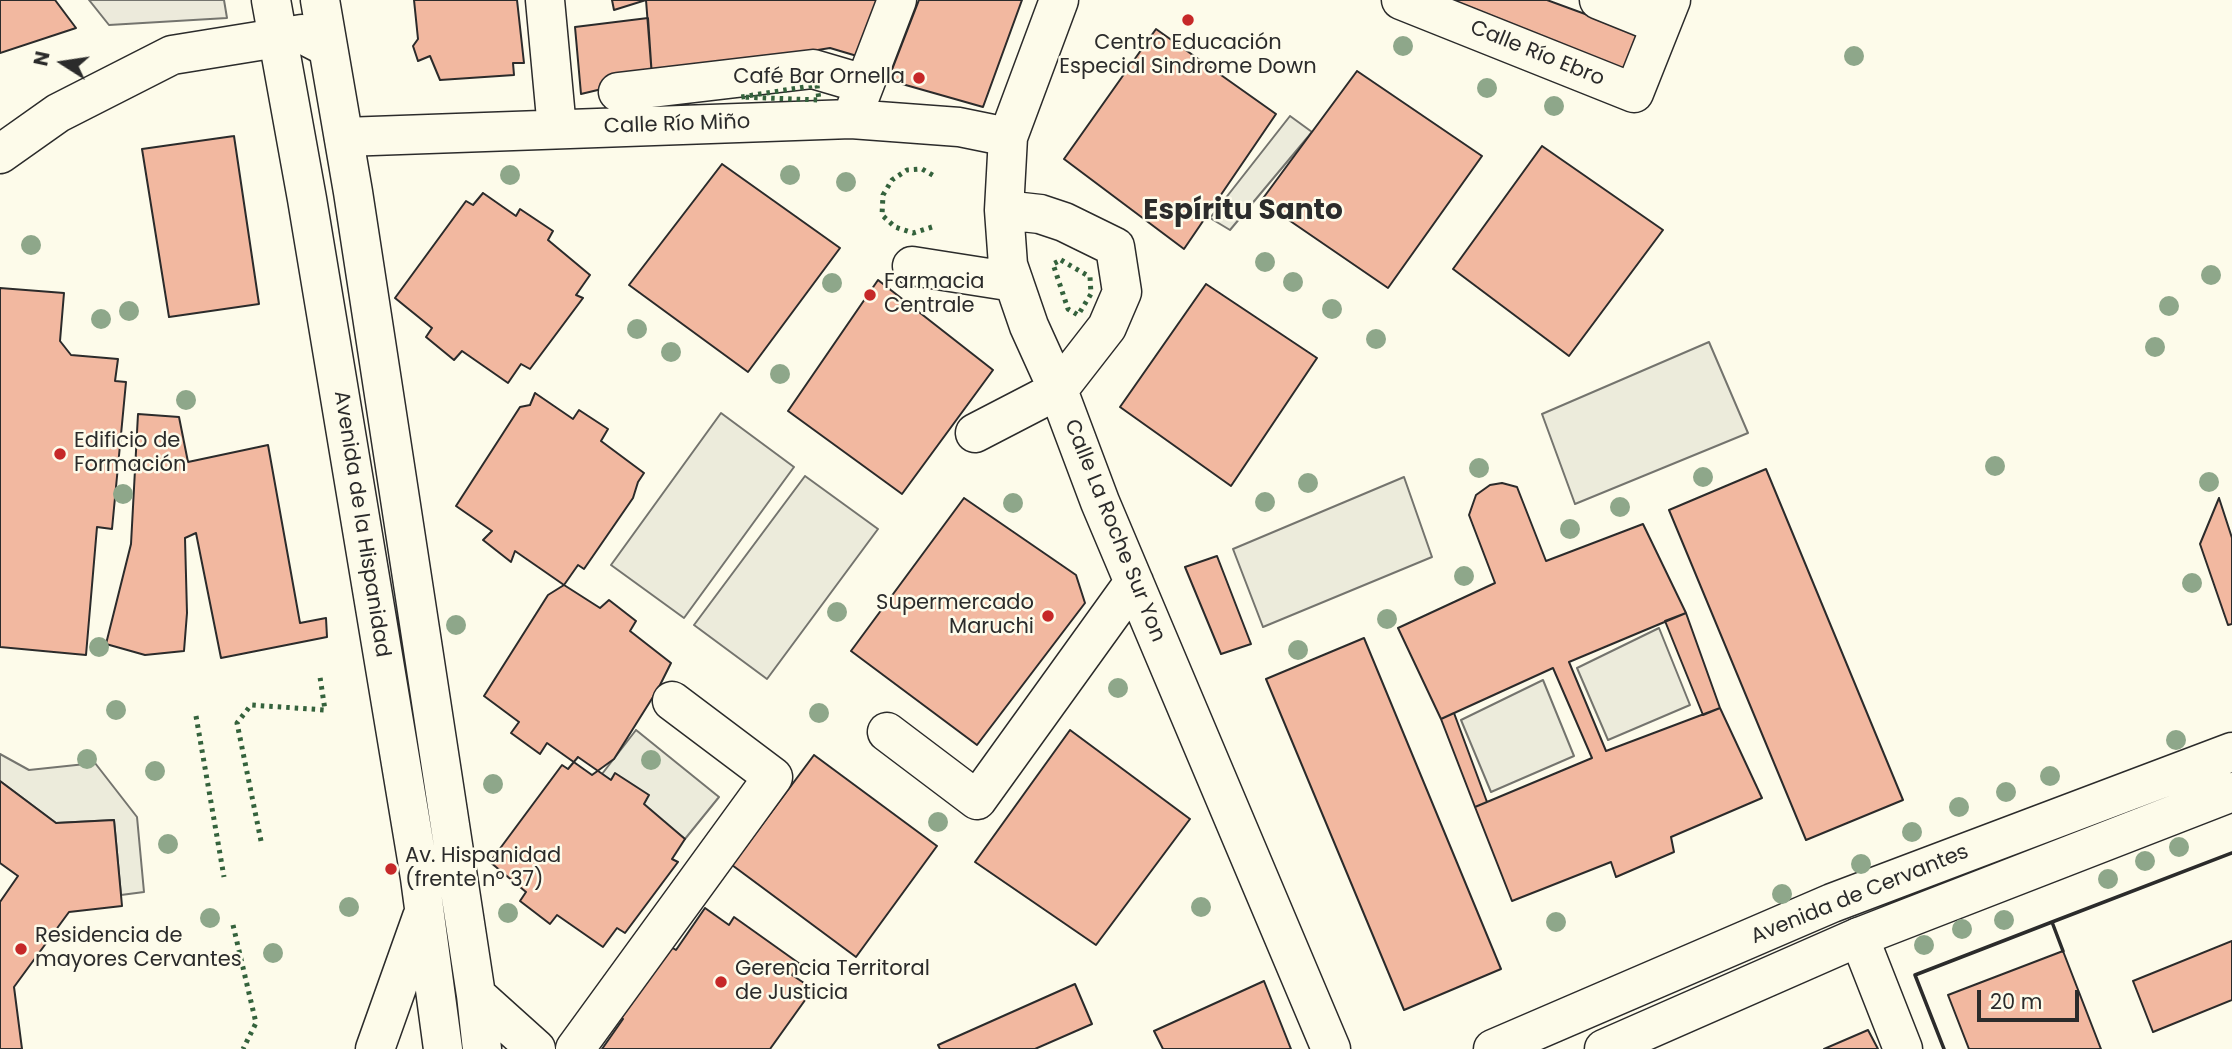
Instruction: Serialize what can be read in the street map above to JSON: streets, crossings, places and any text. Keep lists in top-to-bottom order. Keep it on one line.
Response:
{"streets":{"street":["Calle Río Ebro","Calle Río Miño","Avenida de la Hispanidad","Calle La Roche Sur Yon","Avenida de Cervantes"]},"crossings":[["Calle Río Miño","Avenida de la Hispanidad"],["Calle Río Miño","Calle La Roche Sur Yon"]],"districts":["Espíritu Santo"],"places":["Centro Educación Especial Sindrome Down","Café Bar Ornella","Farmacia Centrale","Edificio de Formación","Supermercado Maruchi","Av. Hispanidad (frente nº 37)","Residencia de mayores Cervantes","Gerencia Territoral de Justicia"],"scale_bar":"20 m","north":"left"}
